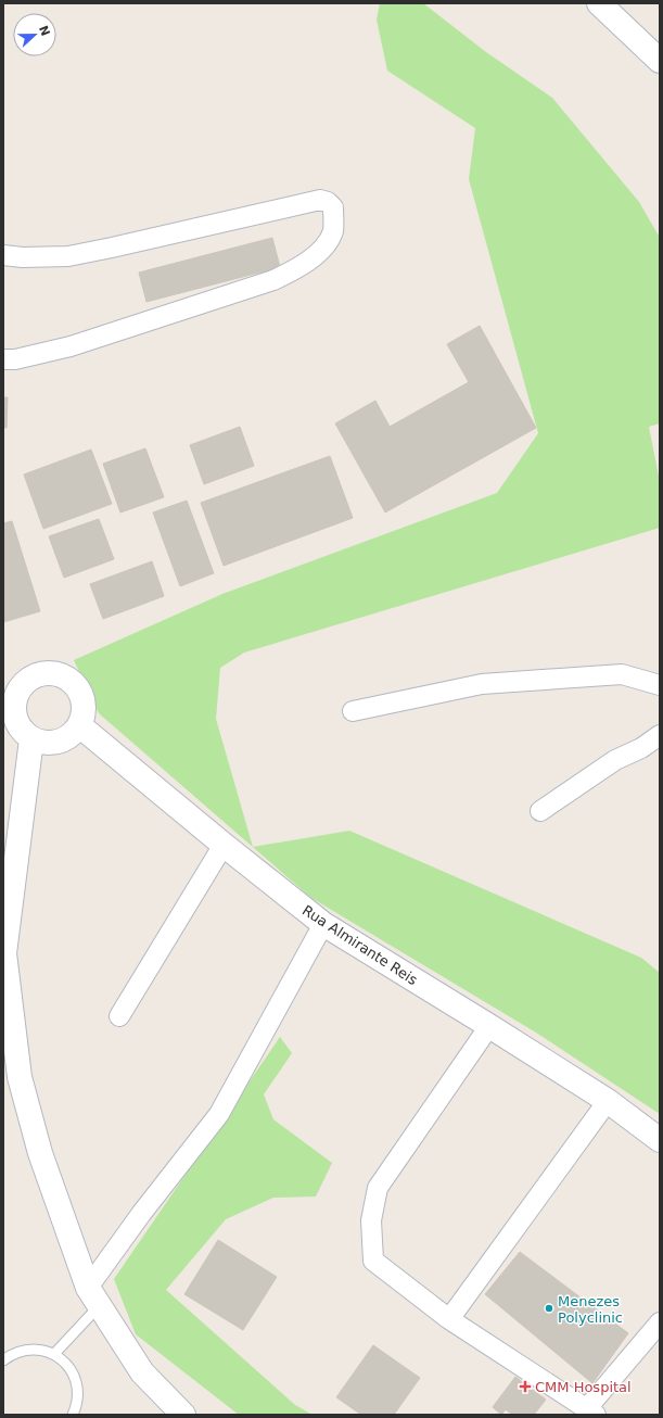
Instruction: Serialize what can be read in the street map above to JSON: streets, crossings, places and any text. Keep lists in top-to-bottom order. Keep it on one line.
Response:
{"streets":{"main road":["Rua Almirante Reis"]},"places":{"other":["Menezes Polyclinic"],"health":["CMM Hospital"]},"north":"right"}
